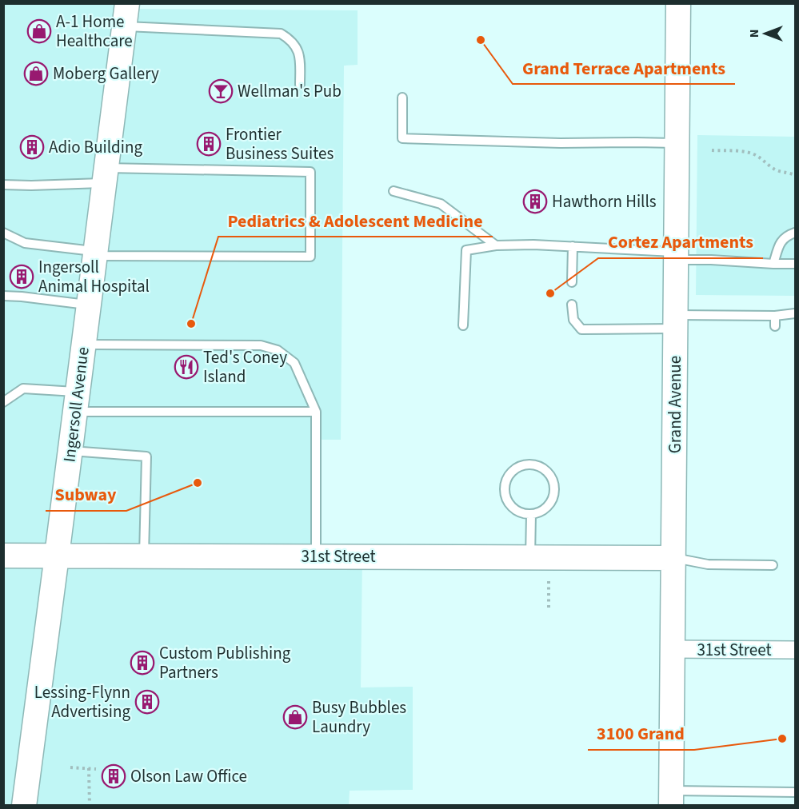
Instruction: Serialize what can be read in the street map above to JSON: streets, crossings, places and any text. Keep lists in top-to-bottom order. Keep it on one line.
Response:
{"streets":{"main road":["Ingersoll Avenue","Grand Avenue","31st Street"]},"crossings":[["Ingersoll Avenue","31st Street"],["Grand Avenue","31st Street"]],"places":{"shop":["A-1 Home Healthcare","Moberg Gallery","Busy Bubbles Laundry"],"other":["Grand Terrace Apartments","Cortez Apartments","Pediatrics & Adolescent Medicine","Subway","3100 Grand"],"bar":["Wellman's Pub"],"building":["Frontier Business Suites","Adio Building","Hawthorn Hills","Ingersoll Animal Hospital","Custom Publishing Partners","Lessing-Flynn Advertising","Olson Law Office"],"restaurant":["Ted's Coney Island"]},"north":"left"}
